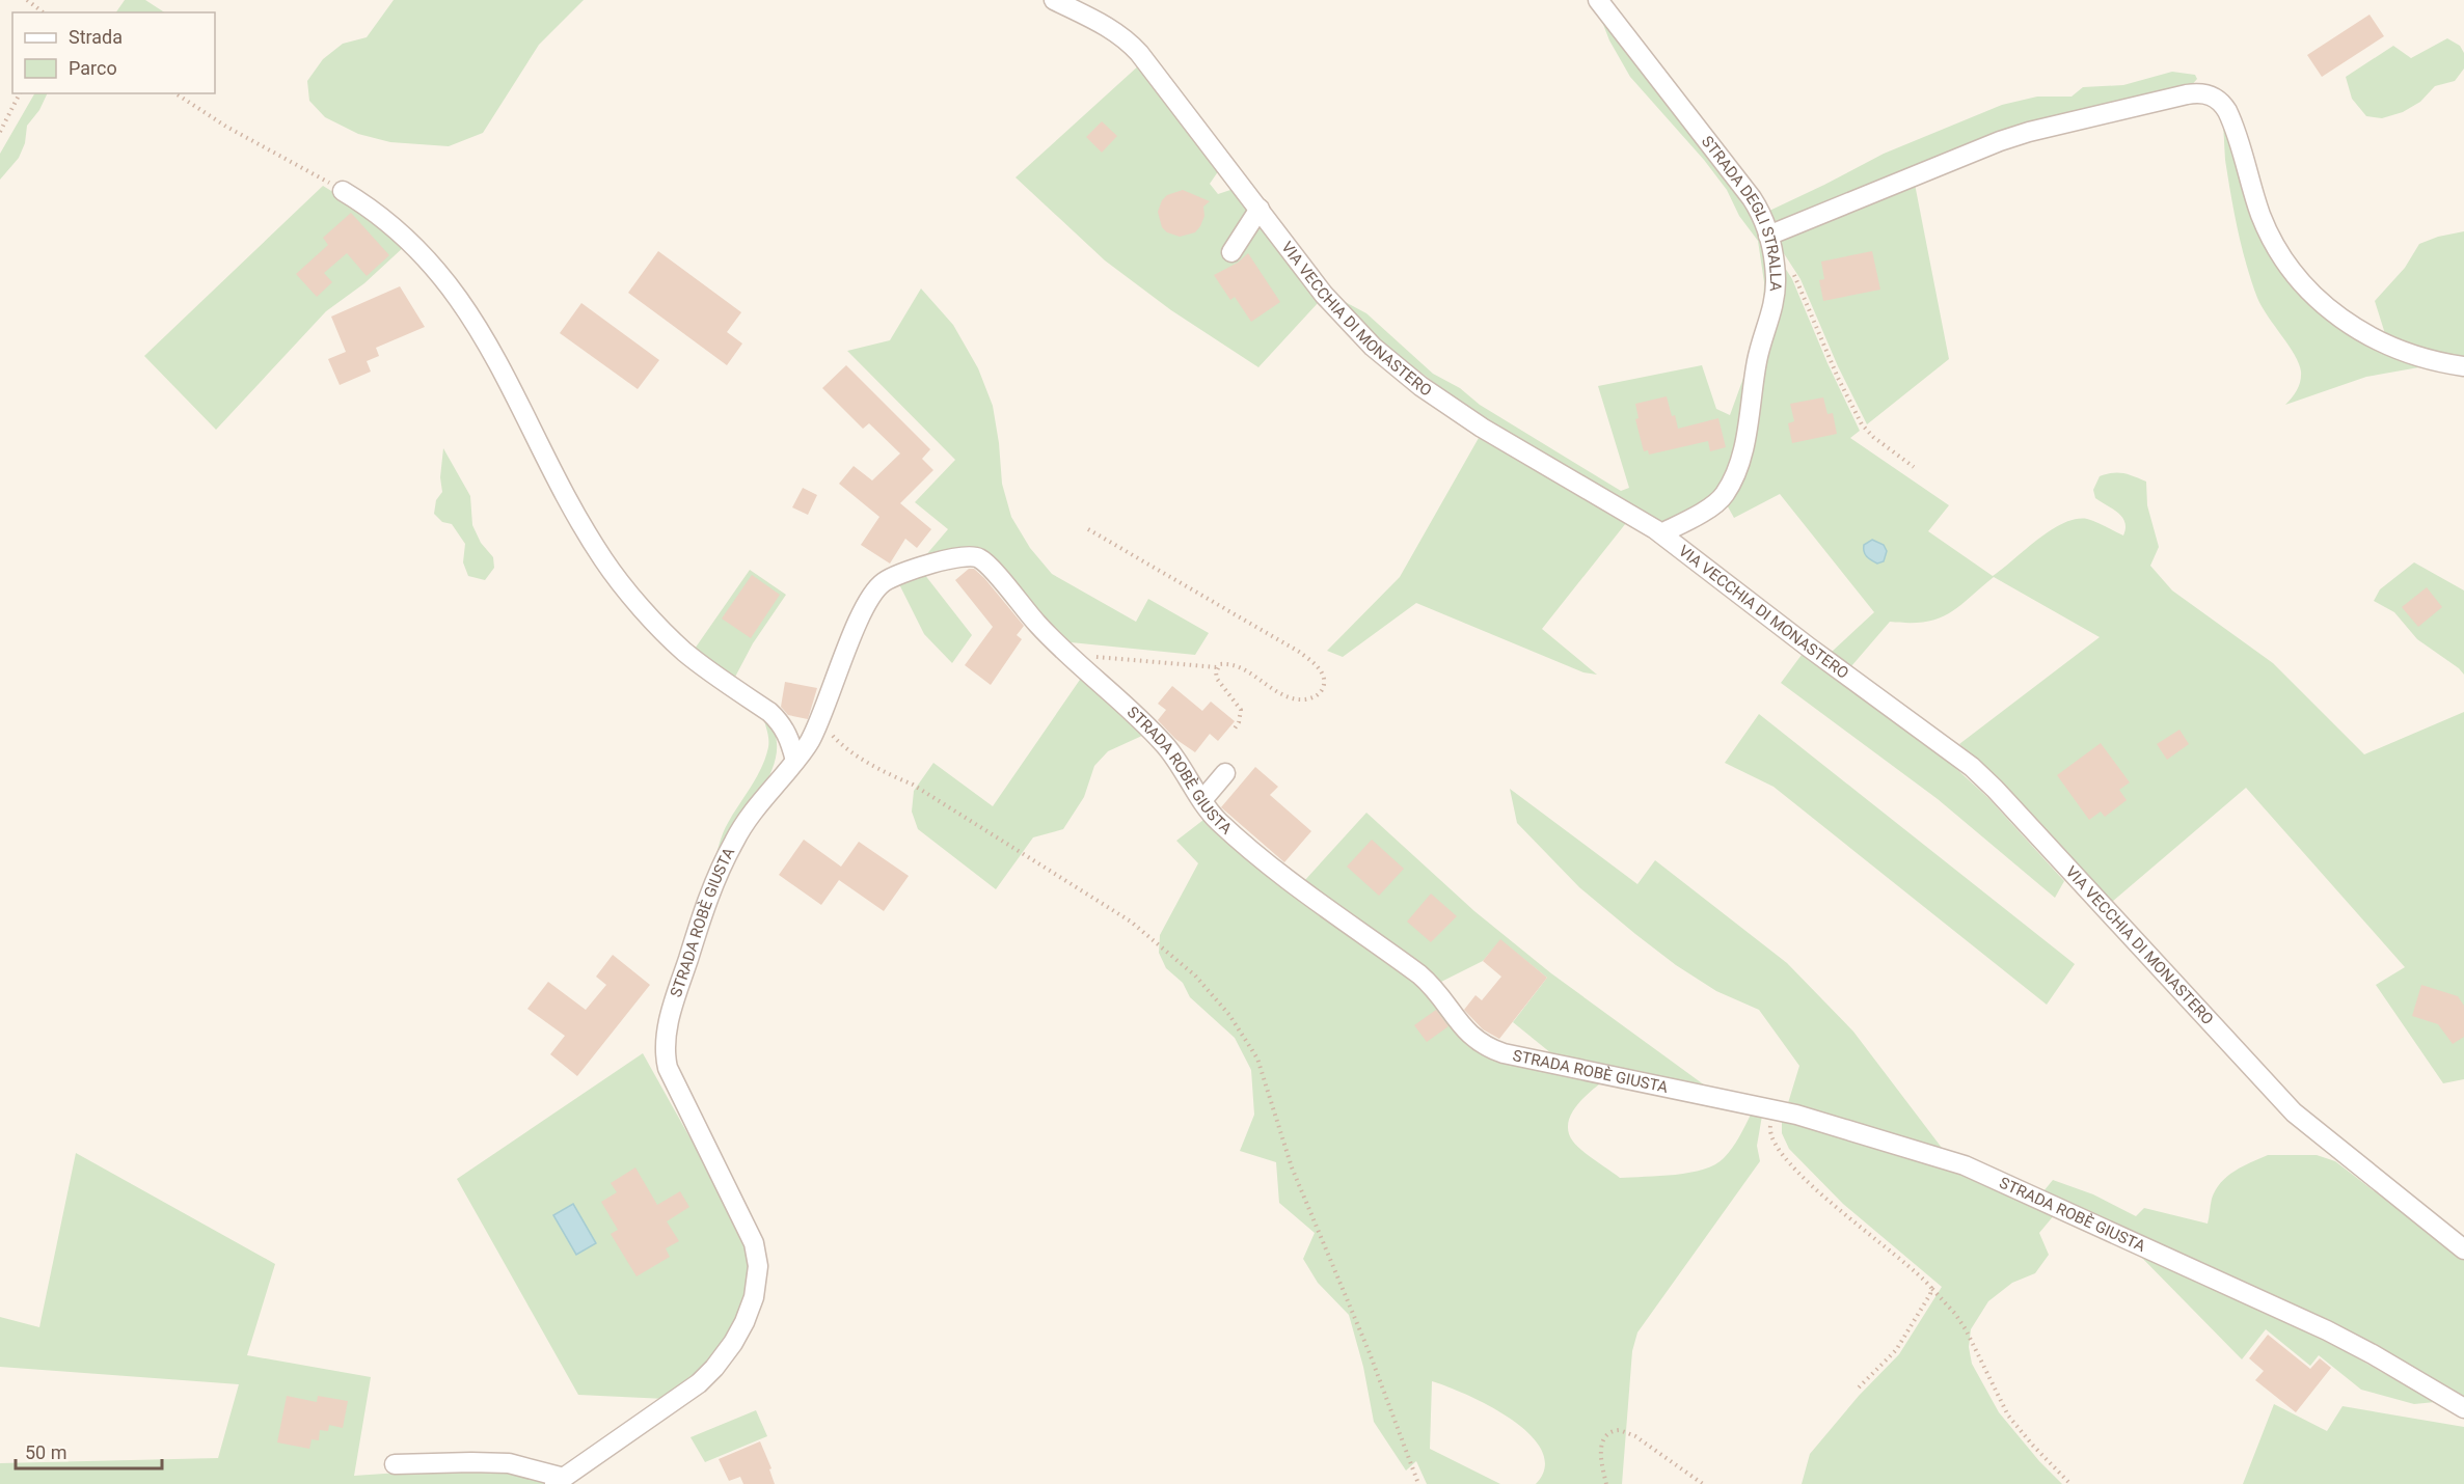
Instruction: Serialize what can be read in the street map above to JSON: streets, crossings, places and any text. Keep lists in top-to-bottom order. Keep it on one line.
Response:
{"streets":{"street":["STRADA DEGLI STRALLA","VIA VECCHIA DI MONASTERO","STRADA ROBÈ GIUSTA"]},"crossings":[["STRADA DEGLI STRALLA","VIA VECCHIA DI MONASTERO"]],"legend":["Strada","Parco"],"scale_bar":"50 m"}
